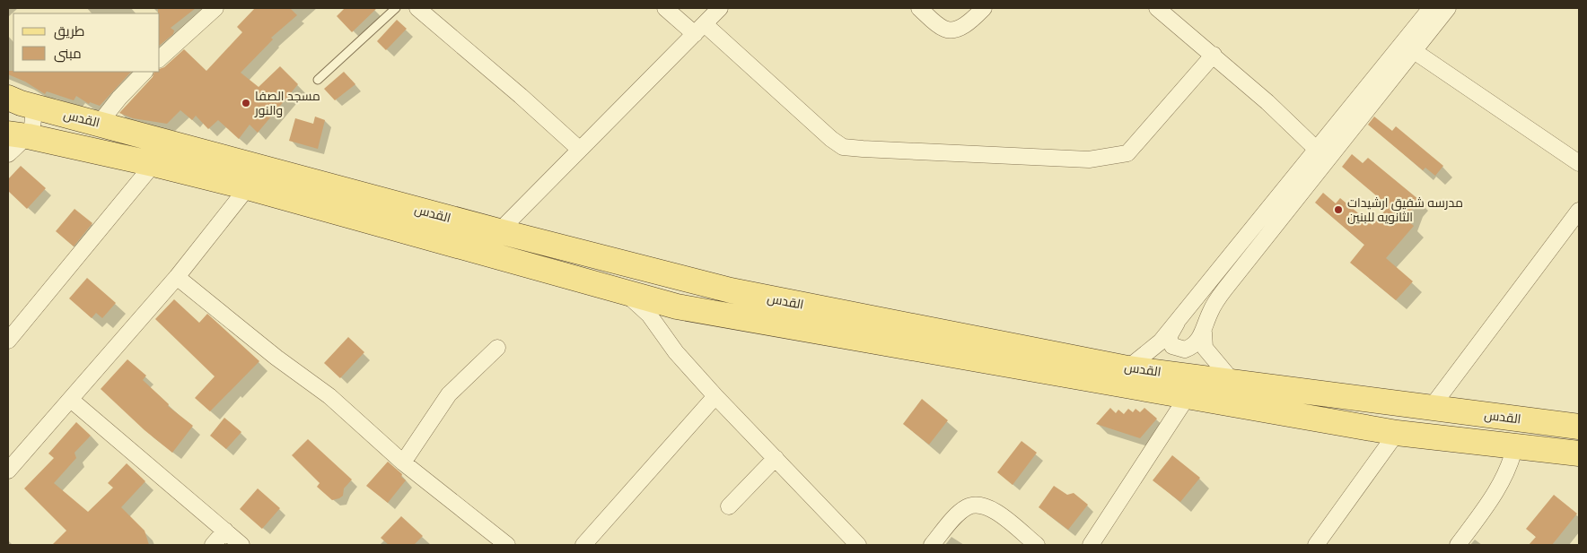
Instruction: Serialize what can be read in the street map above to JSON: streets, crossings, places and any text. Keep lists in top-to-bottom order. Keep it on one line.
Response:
{"streets":{"main road":["القدس"]},"places":["مسجد الصفا والنور","مدرسه شفيق ارشيدات الثانويه للبنين"],"legend":["طريق","مبنى"]}
